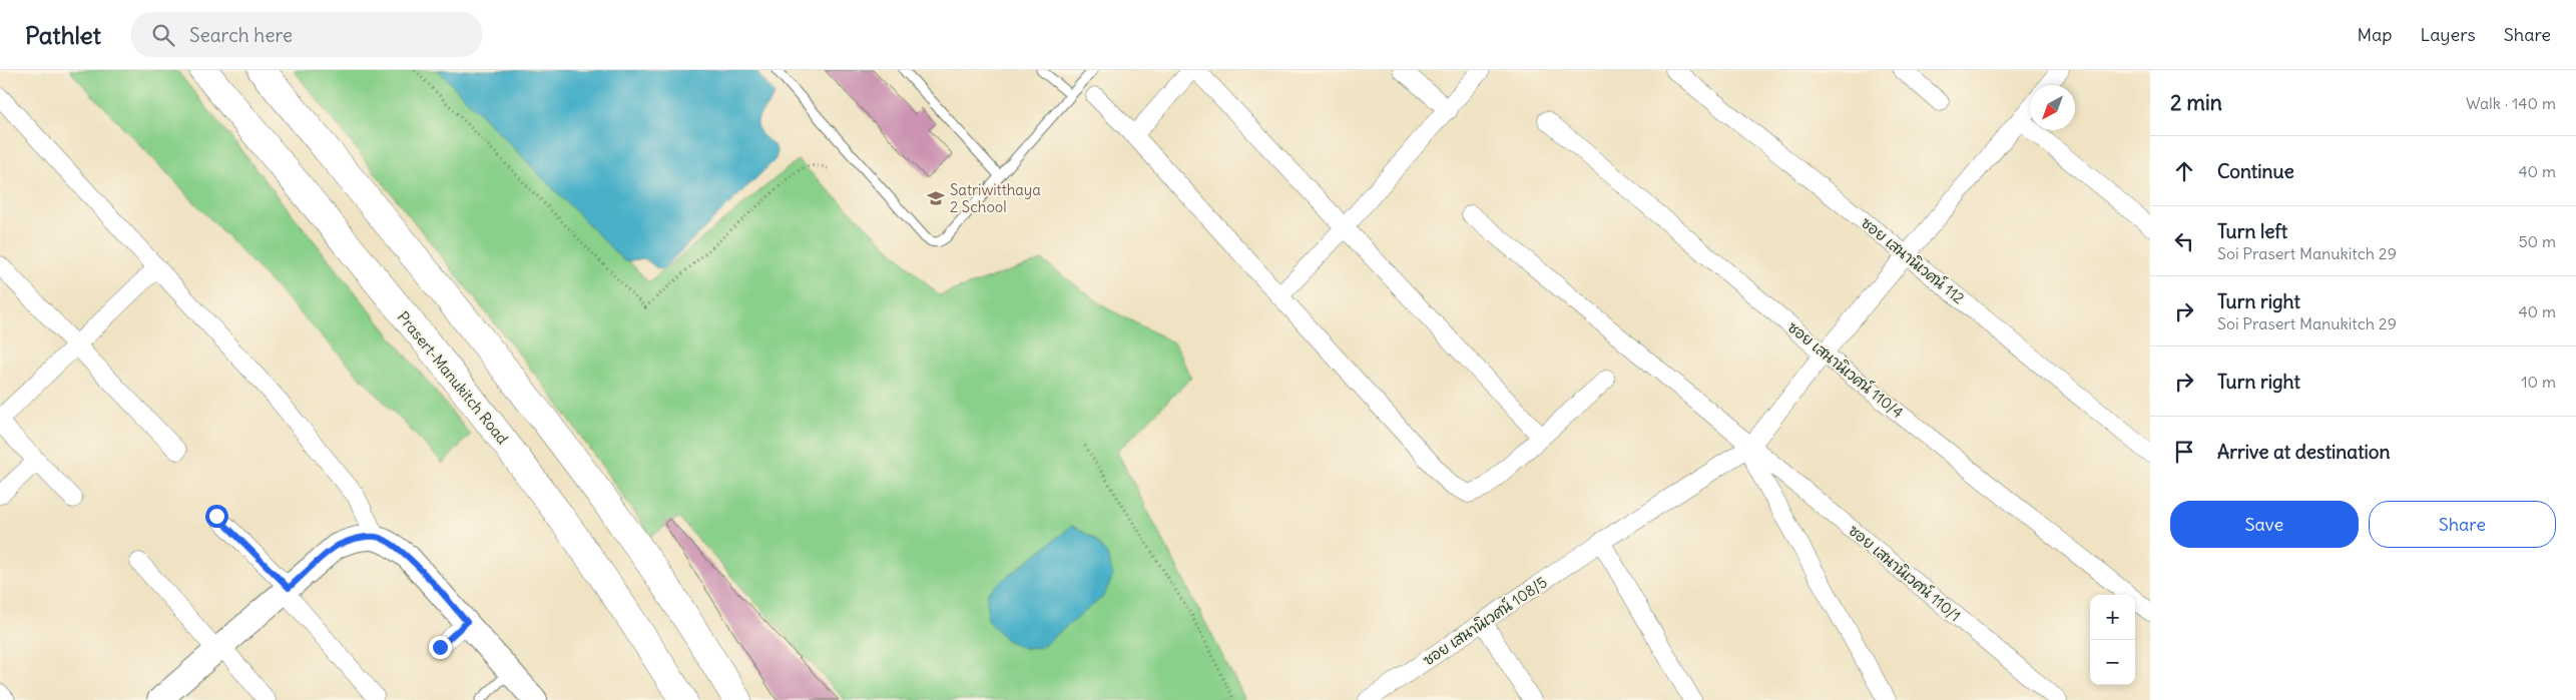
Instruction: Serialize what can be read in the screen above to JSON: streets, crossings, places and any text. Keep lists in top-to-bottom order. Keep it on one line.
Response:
{"streets":{"main road":["Prasert-Manukitch Road"],"street":["ซอย เสนานิเวศน์ 112","ซอย เสนานิเวศน์ 110/4","ซอย เสนานิเวศน์ 110/1","ซอย เสนานิเวศน์ 108/5"]},"crossings":[["ซอย เสนานิเวศน์ 112","ซอย เสนานิเวศน์ 108/5"],["ซอย เสนานิเวศน์ 110/4","ซอย เสนานิเวศน์ 108/5"],["ซอย เสนานิเวศน์ 110/1","ซอย เสนานิเวศน์ 108/5"]],"places":{"school or university":["Satriwitthaya 2 School"]},"north":"bottom left","page":{"header":"Pathlet","search":"Search here","nav":["Map","Layers","Share"],"heading":["2 min","Walk · 140 m"],"list":[["Continue","40 m"],["Turn left","Soi Prasert Manukitch 29","50 m"],["Turn right","Soi Prasert Manukitch 29","40 m"],["Turn right","10 m"],"Arrive at destination"],"buttons":["Save","Share"],"map_buttons":["+","−"]}}
